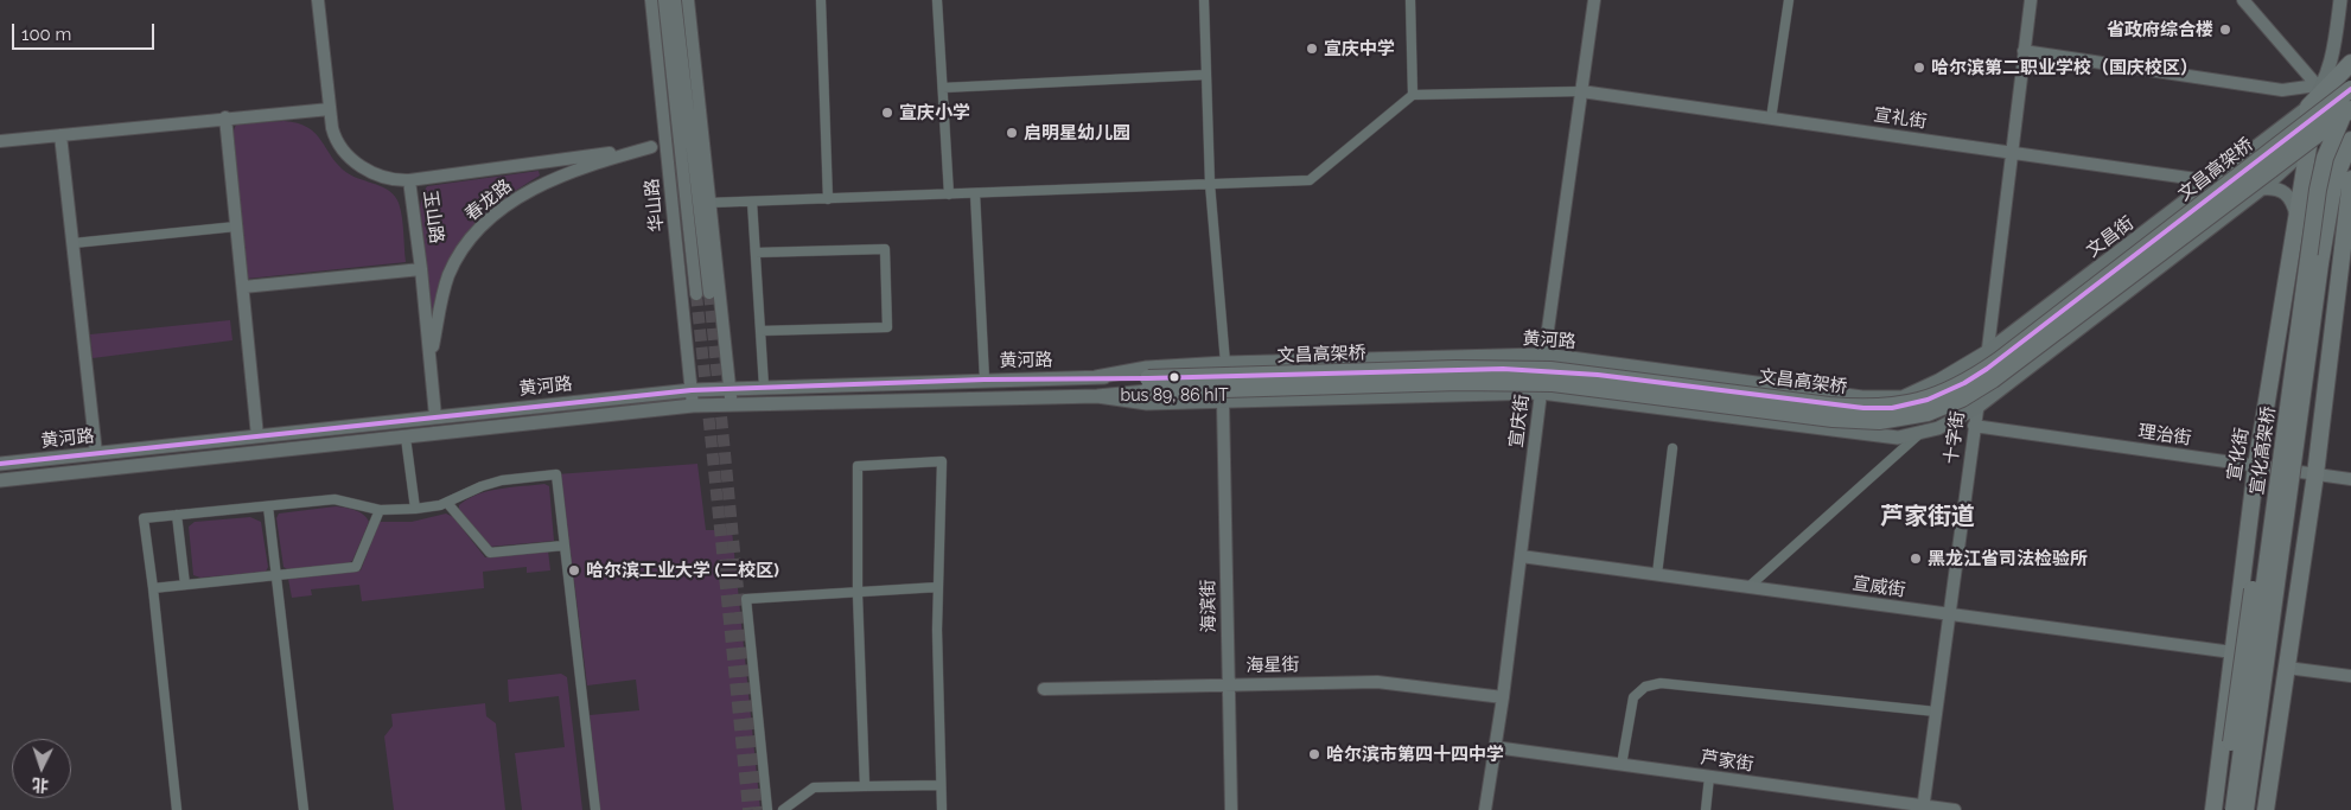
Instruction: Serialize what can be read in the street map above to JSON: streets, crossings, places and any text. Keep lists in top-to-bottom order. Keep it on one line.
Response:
{"streets":{"highway":["文昌高架桥","宣化高架桥","宣化街"],"main road":["文昌街","黄河路"],"street":["宣礼街","春龙路","华山路","玉山路","宣庆街","理治街","十字街","宣威街","海滨街","海星街","芦家街"]},"crossings":[["宣礼街","文昌街"],["宣礼街","宣庆街"],["宣礼街","十字街"],["文昌高架桥","黄河路"],["文昌高架桥","宣化高架桥"],["春龙路","玉山路"],["华山路","黄河路"],["玉山路","黄河路"],["文昌街","黄河路"],["文昌街","十字街"],["文昌街","宣化街"],["黄河路","宣庆街"],["黄河路","十字街"],["黄河路","海滨街"],["宣庆街","宣威街"],["宣庆街","海星街"],["宣庆街","芦家街"],["理治街","十字街"],["理治街","宣化街"],["十字街","宣威街"],["十字街","芦家街"],["宣化街","宣威街"],["海滨街","海星街"]],"districts":["芦家街道"],"places":["省政府综合楼","宣庆中学","哈尔滨第二职业学校（国庆校区）","宣庆小学","启明星幼儿园","bus 89, 86 hIT","黑龙江省司法检验所","哈尔滨工业大学 (二校区)","哈尔滨市第四十四中学"],"scale_bar":"100 m","north":"bottom"}
